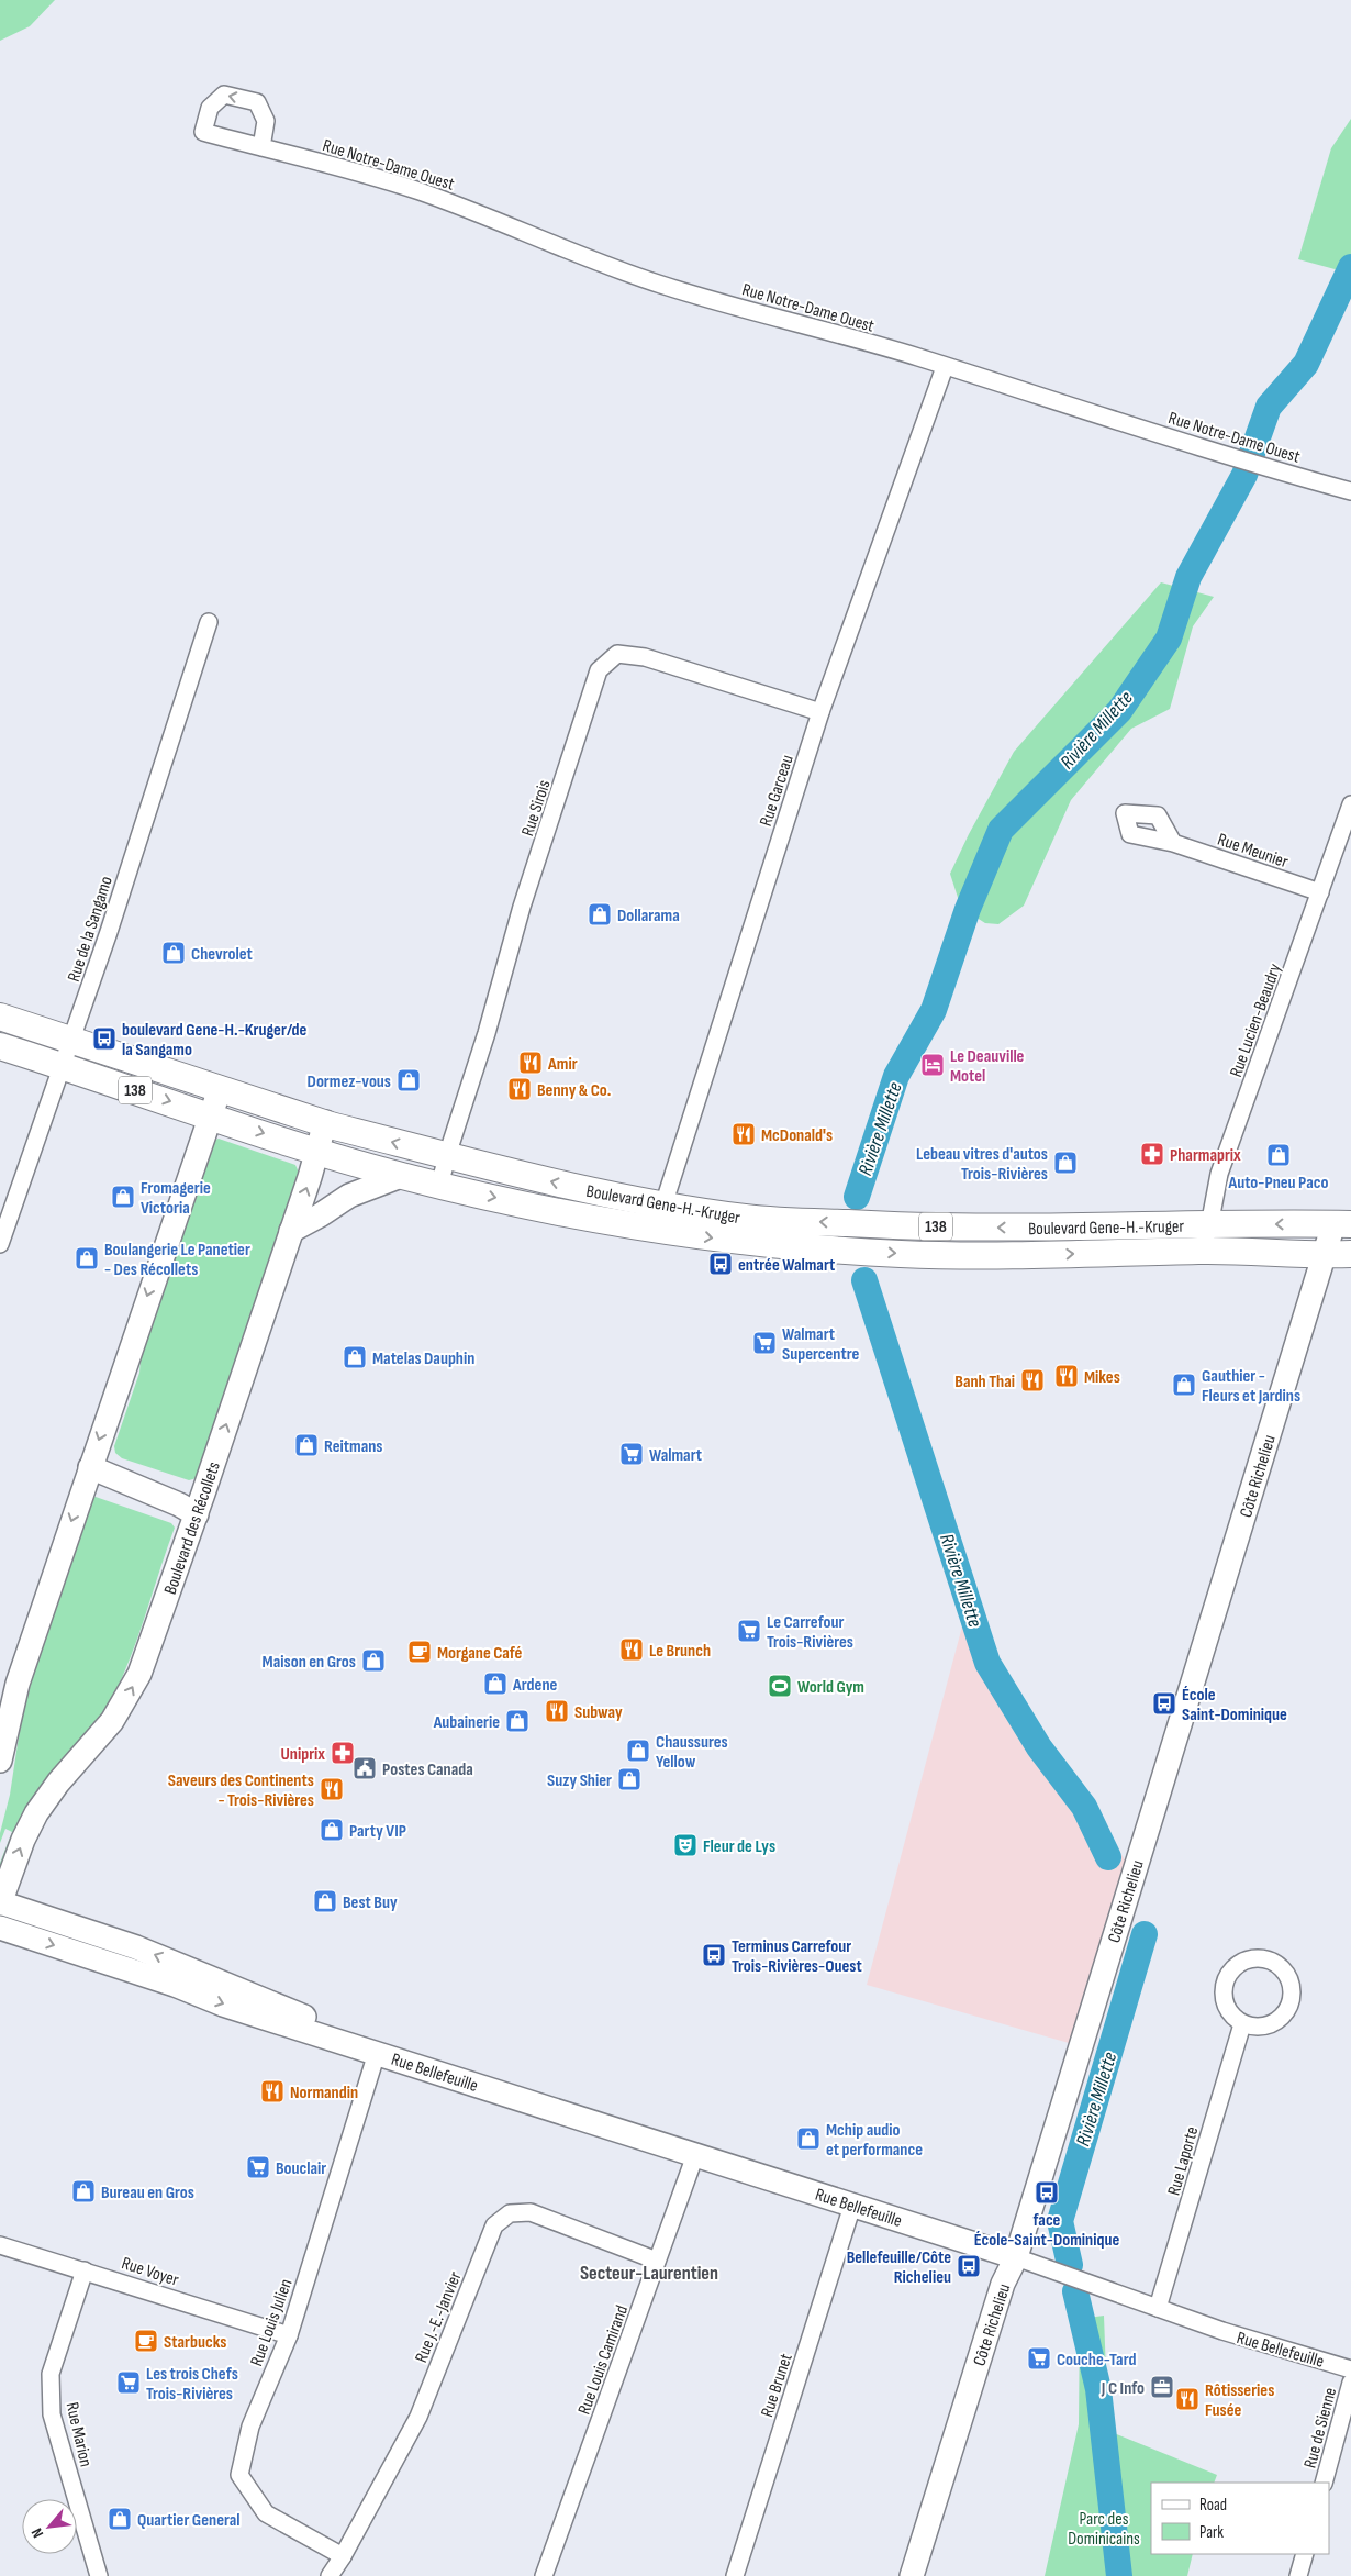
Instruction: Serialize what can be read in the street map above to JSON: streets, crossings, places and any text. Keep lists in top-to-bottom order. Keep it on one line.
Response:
{"streets":{"main road":["138","Boulevard Gene-H.-Kruger"],"street":["Rue Notre-Dame Ouest","Rue Garceau","Rue Sirois","Rue Meunier","Rue de la Sangamo","Rue Lucien-Beaudry","Côte Richelieu","Boulevard des Récollets","Rue Bellefeuille","Rue Laporte","Rue Voyer","Rue J.-E.-Janvier","Rue Louis Julien","Rue Louis Camirand","Rue Brunet","Rue de Sienne","Rue Marion"]},"crossings":[["Rue Notre-Dame Ouest","Rue Garceau"],["Rue Garceau","Rue Sirois"],["Rue Garceau","Boulevard Gene-H.-Kruger"],["Rue Sirois","Boulevard Gene-H.-Kruger"],["Rue Meunier","Rue Lucien-Beaudry"],["Rue de la Sangamo","Boulevard Gene-H.-Kruger"],["Rue Lucien-Beaudry","Boulevard Gene-H.-Kruger"],["Boulevard Gene-H.-Kruger","Côte Richelieu"],["Boulevard Gene-H.-Kruger","Boulevard des Récollets"],["Côte Richelieu","Rue Bellefeuille"],["Boulevard des Récollets","Rue Bellefeuille"],["Rue Bellefeuille","Rue Laporte"],["Rue Bellefeuille","Rue Louis Julien"],["Rue Bellefeuille","Rue Louis Camirand"],["Rue Bellefeuille","Rue Brunet"],["Rue Voyer","Rue Louis Julien"],["Rue Voyer","Rue Marion"],["Rue J.-E.-Janvier","Rue Louis Julien"],["Rue J.-E.-Janvier","Rue Louis Camirand"]],"districts":["Secteur-Laurentien"],"water":["Rivière Millette"],"parks":["Parc des Dominicains"],"places":{"shop":["Dollarama","Chevrolet","Dormez-vous","Auto-Pneu Paco","Lebeau vitres d'autos Trois-Rivières","Fromagerie Victoria","Boulangerie Le Panetier - Des Récollets","Matelas Dauphin","Gauthier - Fleurs et Jardins","Reitmans","Maison en Gros","Ardene","Aubainerie","Chaussures Yellow","Suzy Shier","Party VIP","Best Buy","Mchip audio et performance","Bureau en Gros","Quartier General"],"bus stop":["boulevard Gene-H.-Kruger/de la Sangamo","entrée Walmart","École Saint-Dominique","Terminus Carrefour Trois-Rivières-Ouest","face École-Saint-Dominique","Bellefeuille/Côte Richelieu"],"restaurant":["Amir","Benny & Co.","McDonald's","Mikes","Banh Thai","Le Brunch","Subway","Saveurs des Continents - Trois-Rivières","Normandin","Rôtisseries Fusée"],"hotel":["Le Deauville Motel"],"pharmacy":["Pharmaprix","Uniprix"],"supermarket":["Walmart Supercentre","Walmart","Le Carrefour Trois-Rivières","Bouclair","Couche-Tard","Les trois Chefs Trois-Rivières"],"cafe":["Morgane Café","Starbucks"],"sports":["World Gym"],"public building":["Postes Canada"],"theatre":["Fleur de Lys"],"office":["J C Info"]},"legend":["Road","Park"],"north":"bottom left"}
